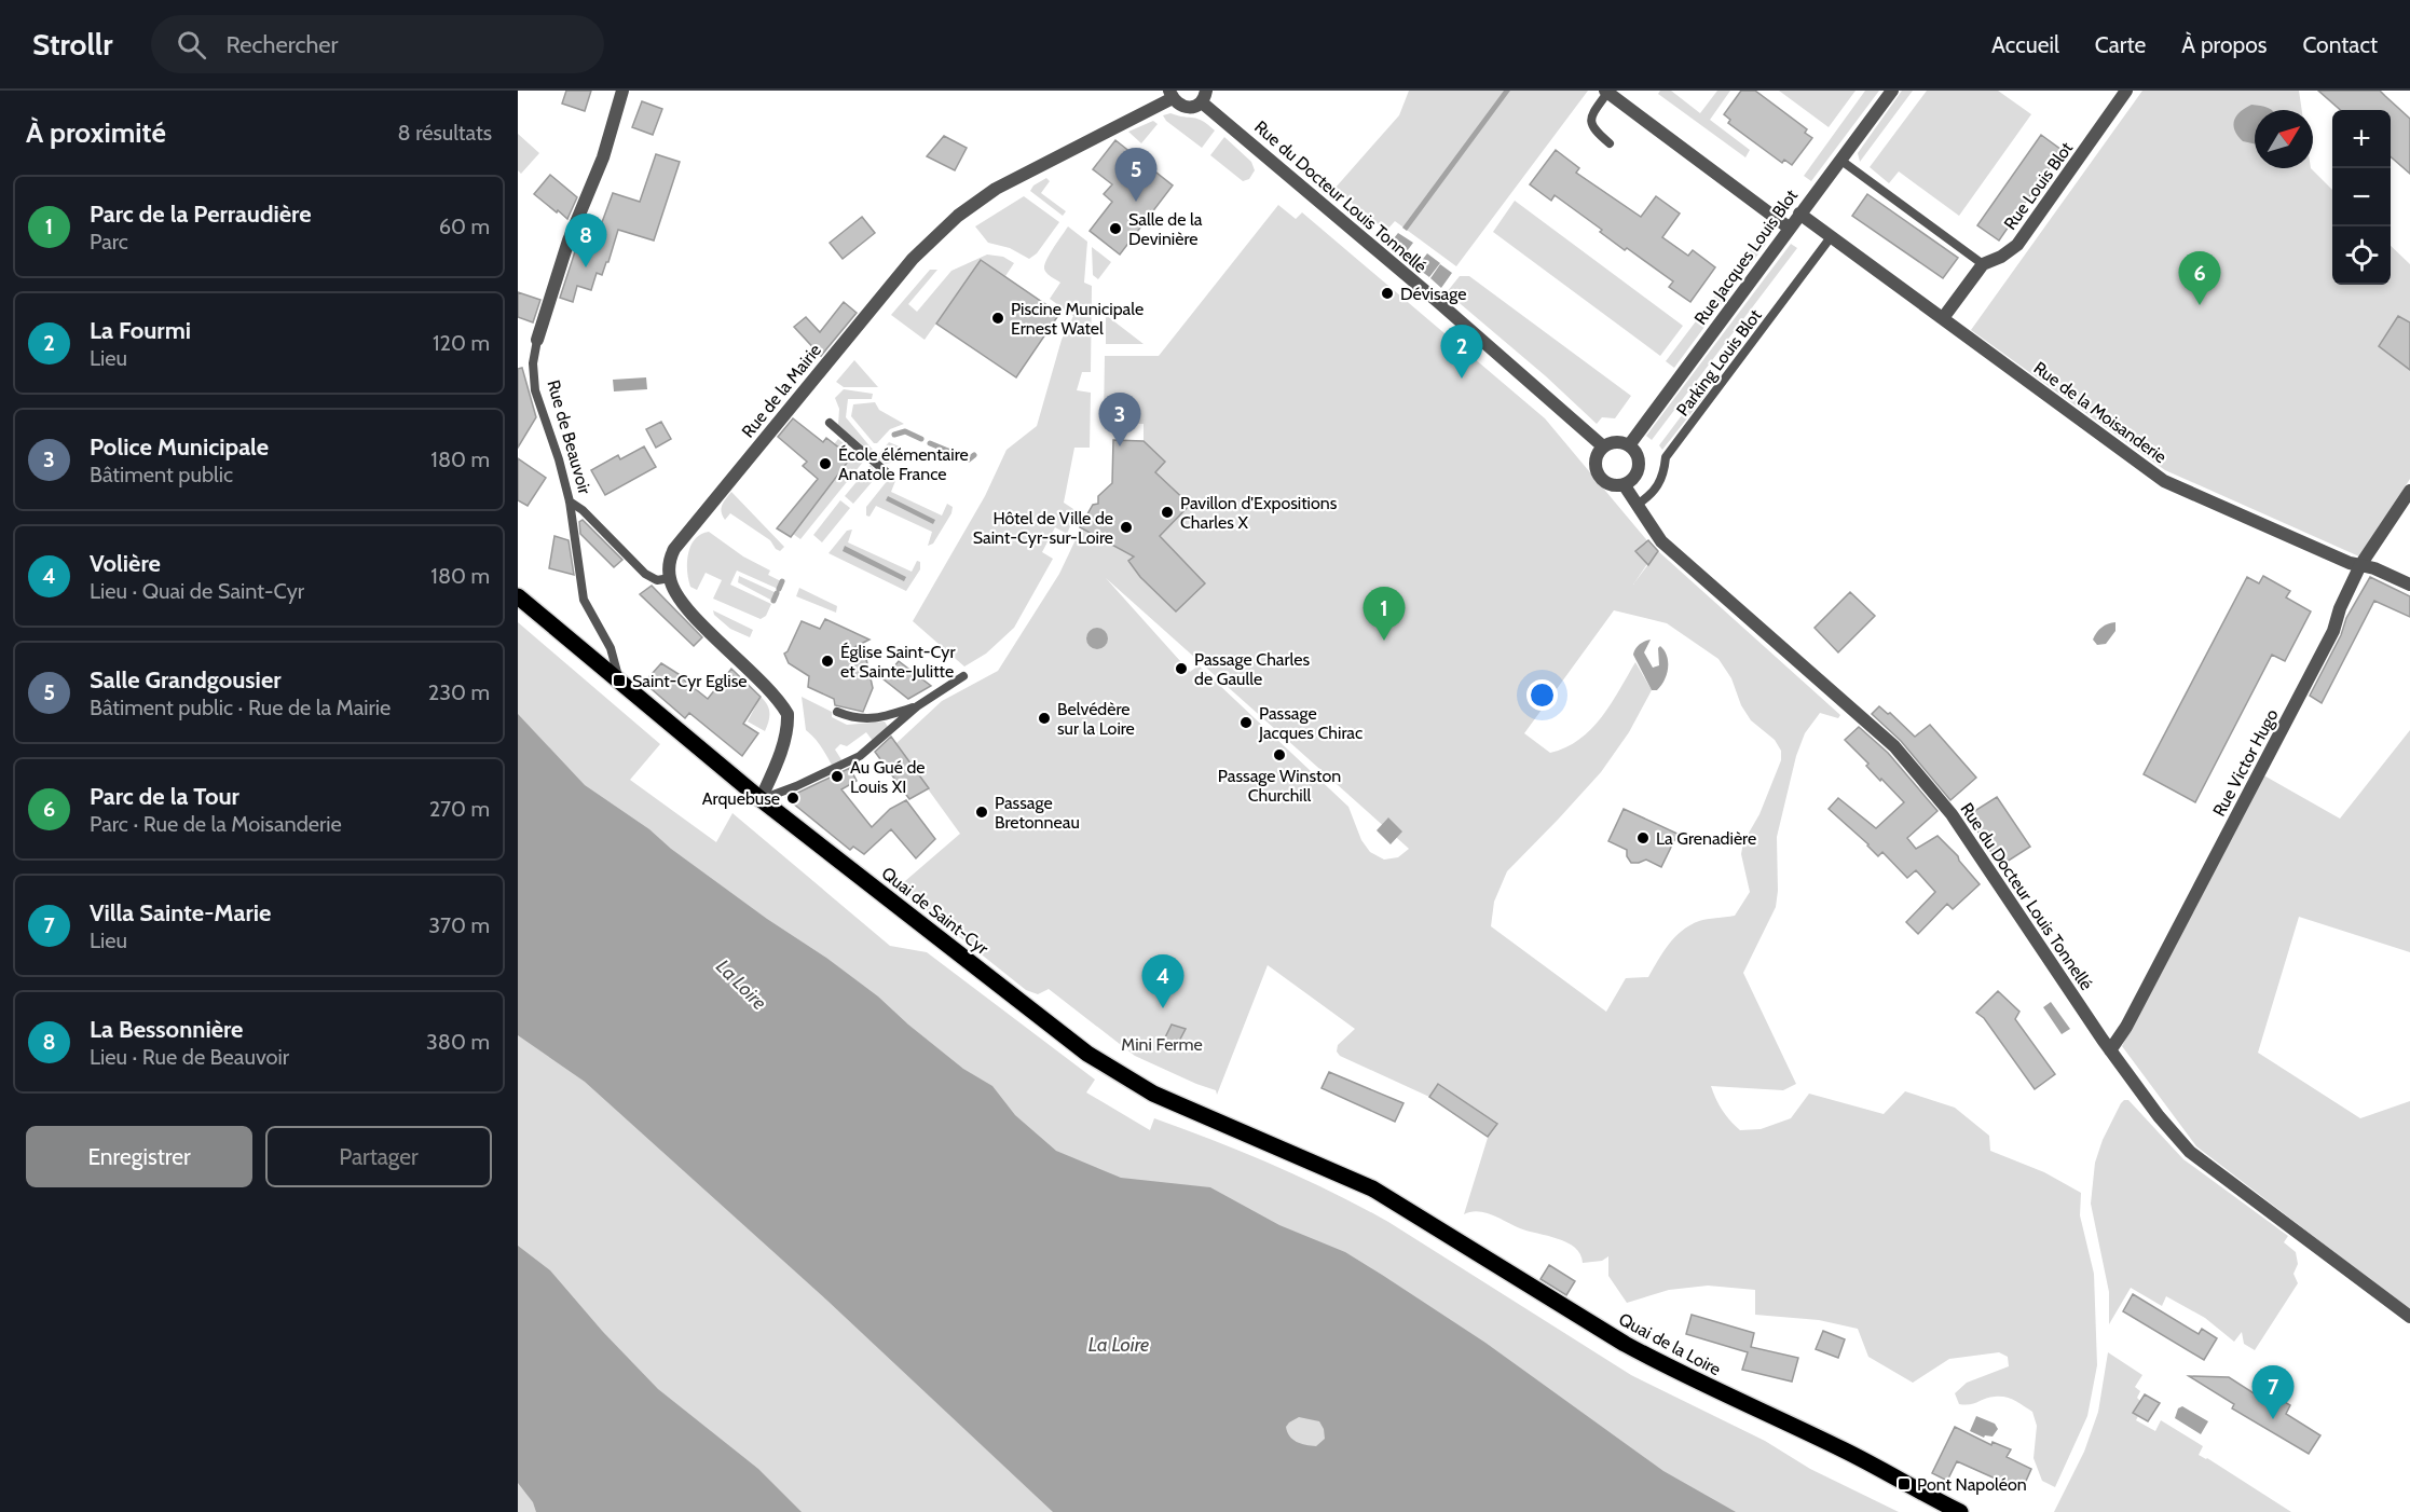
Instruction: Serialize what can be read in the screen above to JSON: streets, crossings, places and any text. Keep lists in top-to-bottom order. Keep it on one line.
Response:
{"streets":{"main road":["Quai de Saint-Cyr","Quai de la Loire"],"street":["Rue Louis Blot","Rue du Docteur Louis Tonnellé","Rue Jacques Louis Blot","Rue de la Mairie","Rue de la Moisanderie","Rue de Beauvoir","Rue Victor Hugo"],"lane":["Parking Louis Blot"]},"crossings":[["Rue Louis Blot","Rue de la Moisanderie"],["Rue du Docteur Louis Tonnellé","Rue Jacques Louis Blot"],["Rue du Docteur Louis Tonnellé","Parking Louis Blot"],["Rue du Docteur Louis Tonnellé","Rue Victor Hugo"],["Rue Jacques Louis Blot","Rue de la Moisanderie"],["Parking Louis Blot","Rue de la Moisanderie"],["Rue de la Moisanderie","Rue Victor Hugo"],["Rue de Beauvoir","Quai de Saint-Cyr"],["Quai de Saint-Cyr","Quai de la Loire"]],"water":["La Loire"],"parks":["Mini Ferme"],"places":{"other":["Salle de la Devinière","Dévisage","Piscine Municipale Ernest Watel","École élémentaire Anatole France","Pavillon d'Expositions Charles X","Hôtel de Ville de Saint-Cyr-sur-Loire","Église Saint-Cyr et Sainte-Julitte","Passage Charles de Gaulle","Belvédère sur la Loire","Passage Jacques Chirac","Passage Winston Churchill","Au Gué de Louis XI","Arquebuse","Passage Bretonneau","La Grenadière"],"transit":["Saint-Cyr Eglise","Pont Napoléon"]},"north":"top right","page":{"header":"Strollr","search":"Rechercher","nav":["Accueil","Carte","À propos","Contact"],"heading":["À proximité","8 résultats"],"map_buttons":["+","−"],"pins":["5","8","6","2","3","1","4","7"],"list":[{"mark":"1","name":"Parc de la Perraudière","note":"Parc","value":"60 m"},{"mark":"2","name":"La Fourmi","note":"Lieu","value":"120 m"},{"mark":"3","name":"Police Municipale","note":"Bâtiment public","value":"180 m"},{"mark":"4","name":"Volière","note":"Lieu · Quai de Saint-Cyr","value":"180 m"},{"mark":"5","name":"Salle Grandgousier","note":"Bâtiment public · Rue de la Mairie","value":"230 m"},{"mark":"6","name":"Parc de la Tour","note":"Parc · Rue de la Moisanderie","value":"270 m"},{"mark":"7","name":"Villa Sainte-Marie","note":"Lieu","value":"370 m"},{"mark":"8","name":"La Bessonnière","note":"Lieu · Rue de Beauvoir","value":"380 m"}],"buttons":["Enregistrer","Partager"]}}
